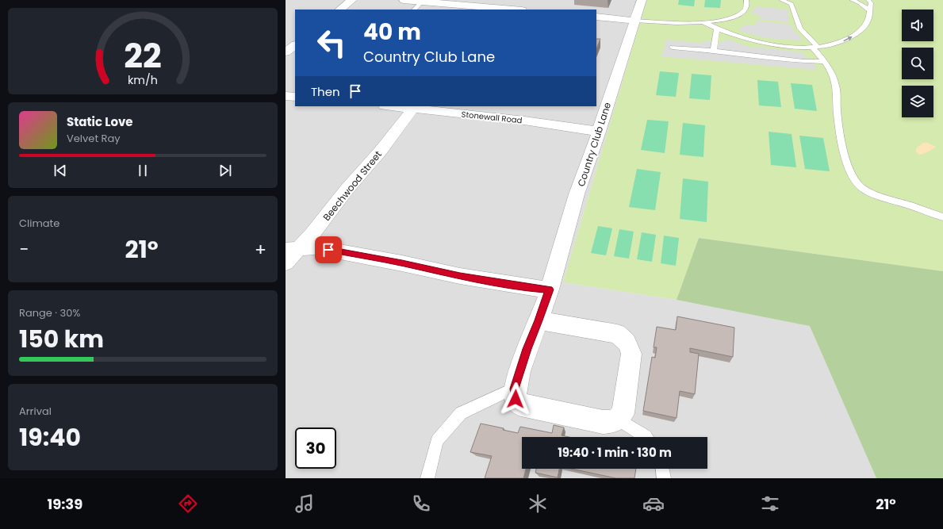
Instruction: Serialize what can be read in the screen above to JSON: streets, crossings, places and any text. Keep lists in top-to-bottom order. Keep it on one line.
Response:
{"streets":{"street":["Stonewall Road","Country Club Lane","Beechwood Street"]},"crossings":[["Stonewall Road","Country Club Lane"],["Stonewall Road","Beechwood Street"]],"page":{"turn":["40 m","Country Club Lane"],"then":"Then","song":["Static Love","Velvet Ray"],"tile":["Climate",["Range · 30%","150 km"],["Arrival","19:40"]],"heat":["−","21°","+"],"limit":"30","trip":"19:40 · 1 min · 130 m","tabs":["19:39","21°"],"gauge":["22","km/h"]}}
